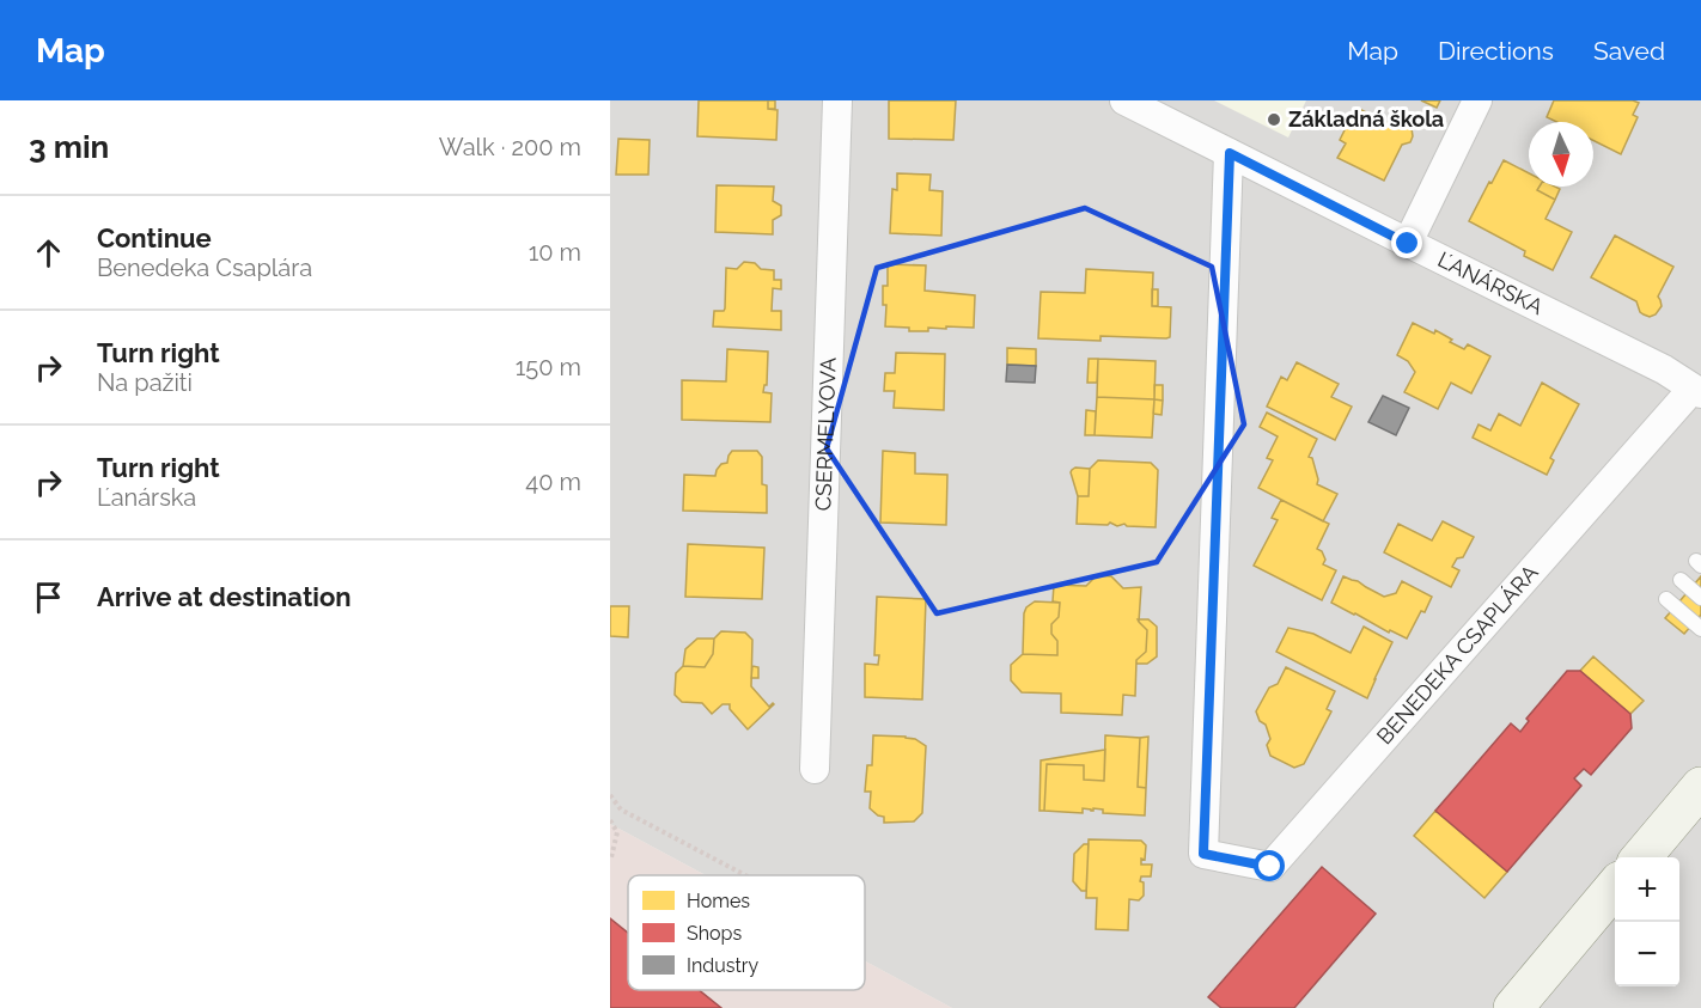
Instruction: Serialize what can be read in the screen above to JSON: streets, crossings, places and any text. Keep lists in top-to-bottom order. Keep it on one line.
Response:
{"streets":{"street":["ĽANÁRSKA","CSERMELYOVA","BENEDEKA CSAPLÁRA"]},"crossings":[["ĽANÁRSKA","BENEDEKA CSAPLÁRA"]],"places":["Základná škola"],"legend":["Homes","Shops","Industry"],"north":"bottom","page":{"header":"Map","nav":["Map","Directions","Saved"],"heading":["3 min","Walk · 200 m"],"list":[["Continue","Benedeka Csaplára","10 m"],["Turn right","Na pažiti","150 m"],["Turn right","Ľanárska","40 m"],"Arrive at destination"],"map_buttons":["+","−"]}}
